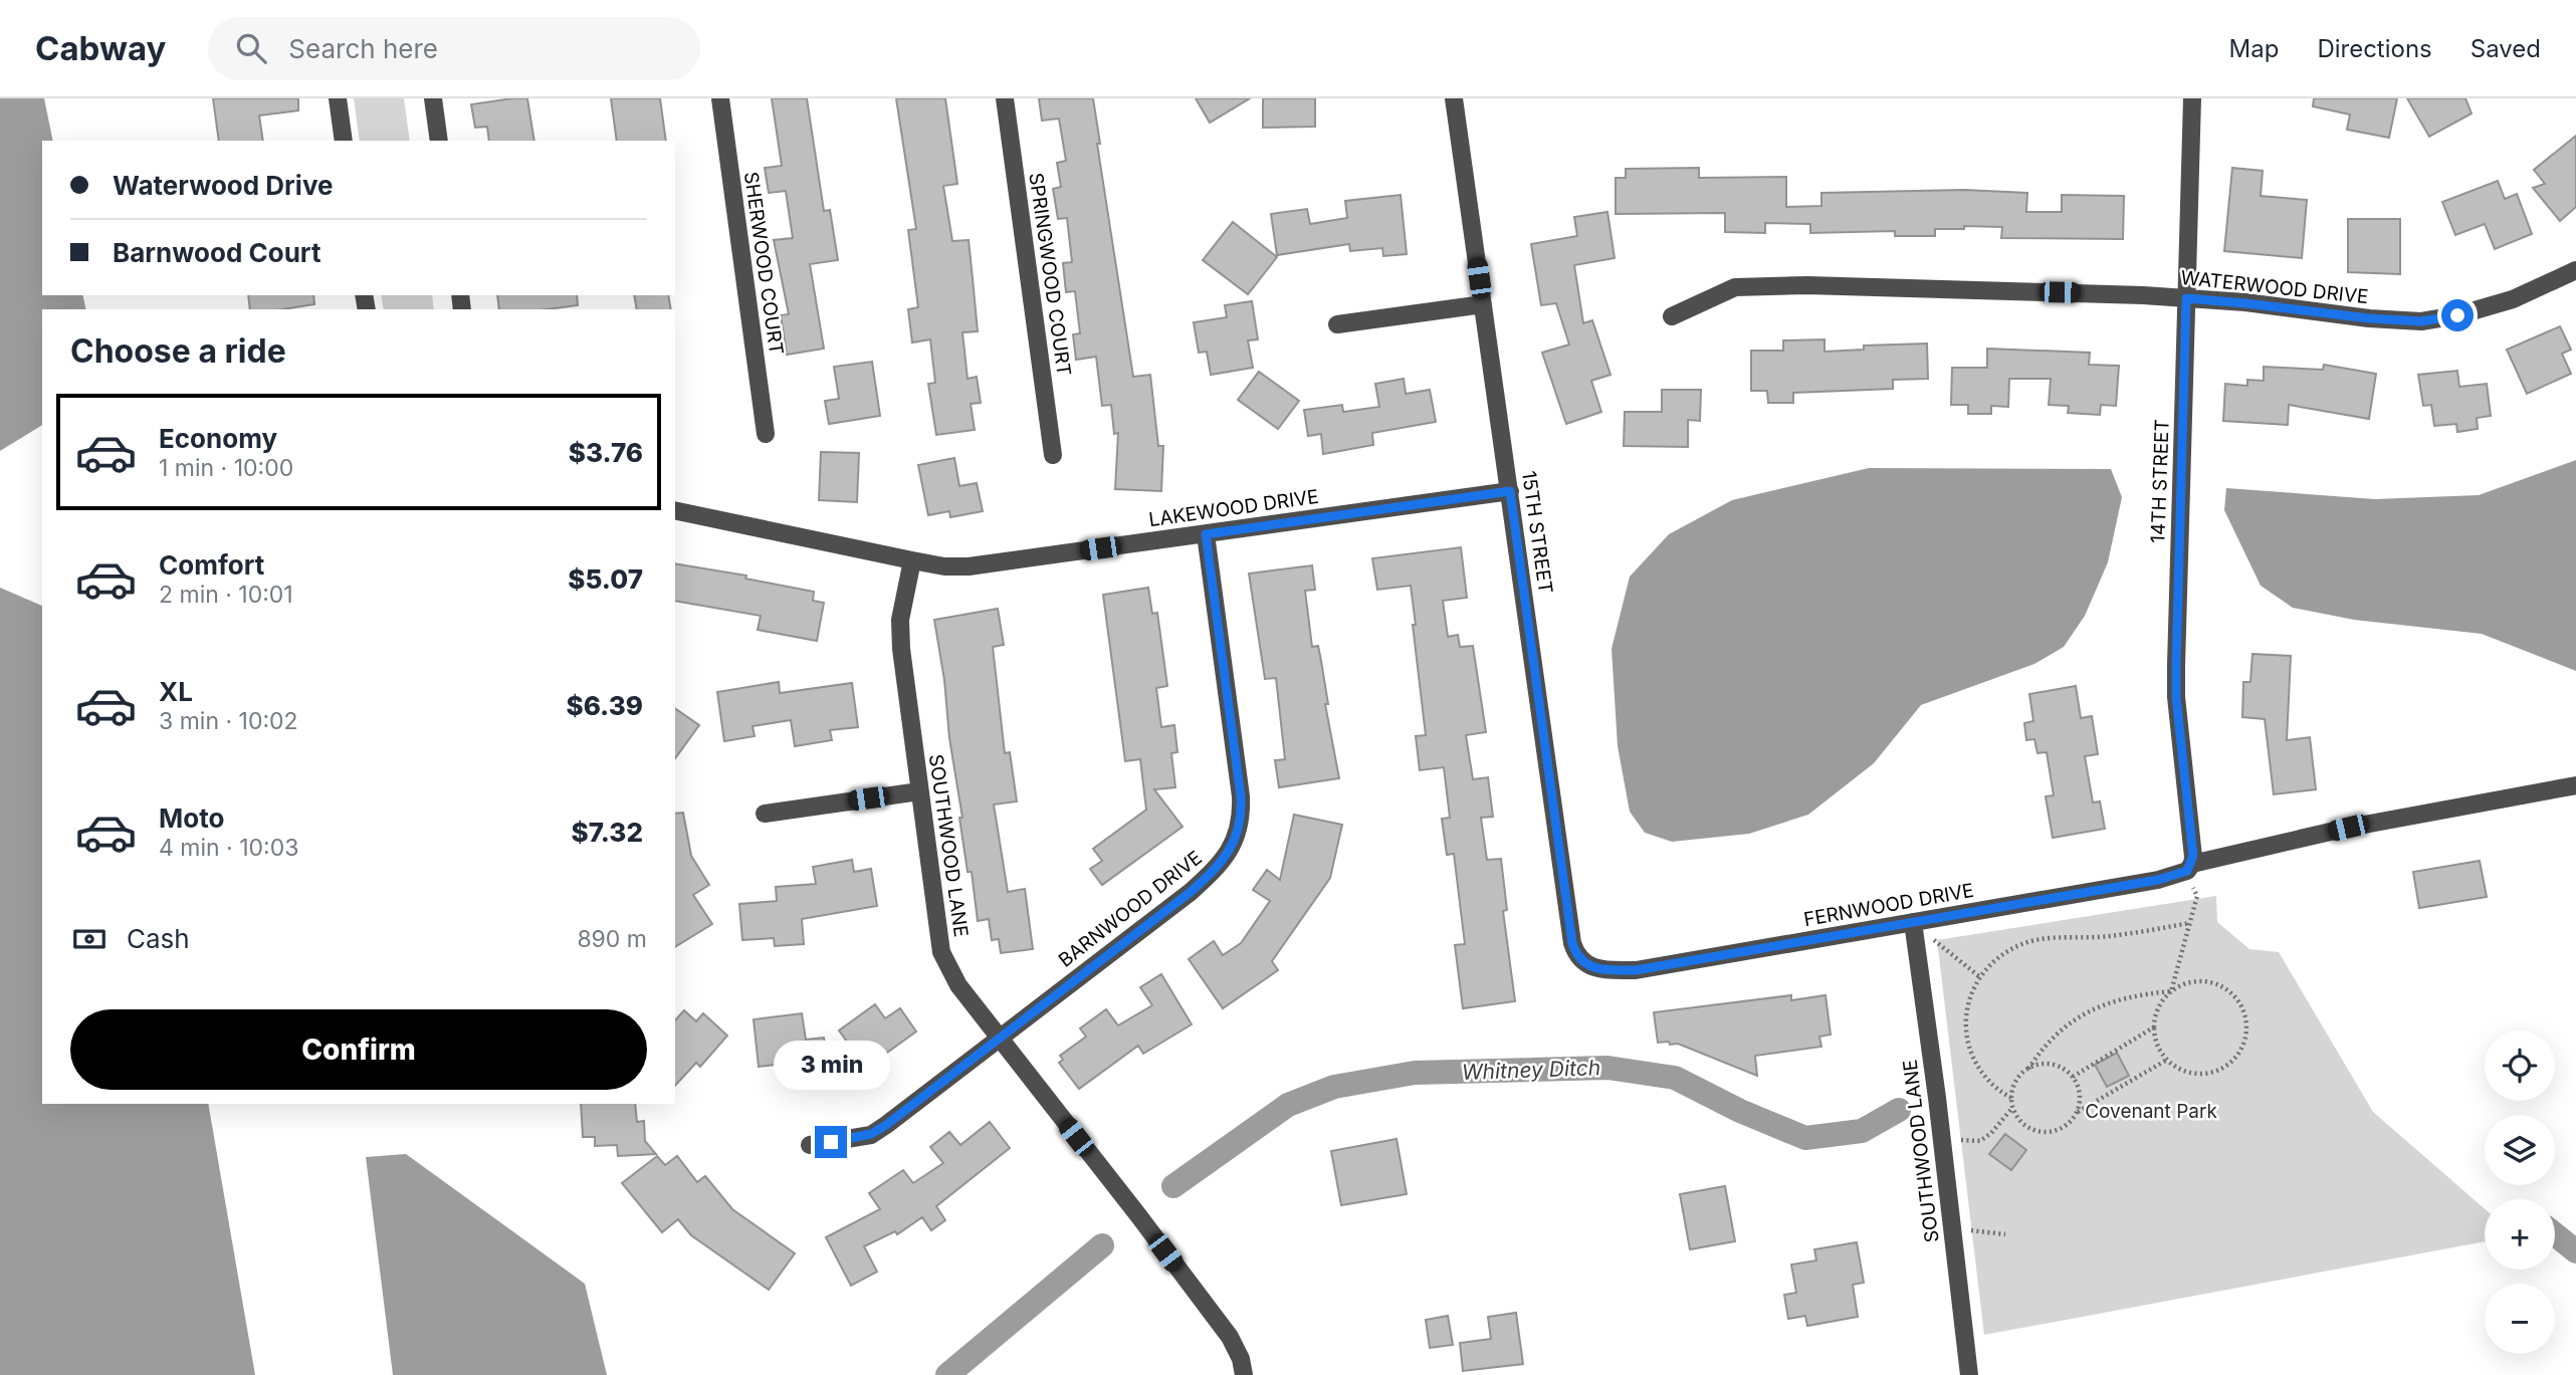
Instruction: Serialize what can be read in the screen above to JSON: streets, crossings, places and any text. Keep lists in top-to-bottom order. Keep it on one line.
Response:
{"streets":{"street":["SHERWOOD COURT","SPRINGWOOD COURT","WATERWOOD DRIVE","14TH STREET","LAKEWOOD DRIVE","15TH STREET","SOUTHWOOD LANE","FERNWOOD DRIVE","BARNWOOD DRIVE"]},"crossings":[["WATERWOOD DRIVE","14TH STREET"],["14TH STREET","FERNWOOD DRIVE"],["LAKEWOOD DRIVE","15TH STREET"],["LAKEWOOD DRIVE","SOUTHWOOD LANE"],["LAKEWOOD DRIVE","BARNWOOD DRIVE"],["15TH STREET","FERNWOOD DRIVE"],["SOUTHWOOD LANE","FERNWOOD DRIVE"],["SOUTHWOOD LANE","BARNWOOD DRIVE"]],"water":["Whitney Ditch"],"parks":["Covenant Park"],"page":{"header":"Cabway","search":"Search here","nav":["Map","Directions","Saved"],"banner":["Waterwood Drive","Barnwood Court"],"heading":"Choose a ride","list":[{"name":"Economy","note":"1 min · 10:00","value":"$3.76"},{"name":"Comfort","note":"2 min · 10:01","value":"$5.07"},{"name":"XL","note":"3 min · 10:02","value":"$6.39"},{"name":"Moto","note":"4 min · 10:03","value":"$7.32"}],"pay":["Cash","890 m"],"buttons":"Confirm","map_buttons":["+","−"],"bubble":"3 min"}}
